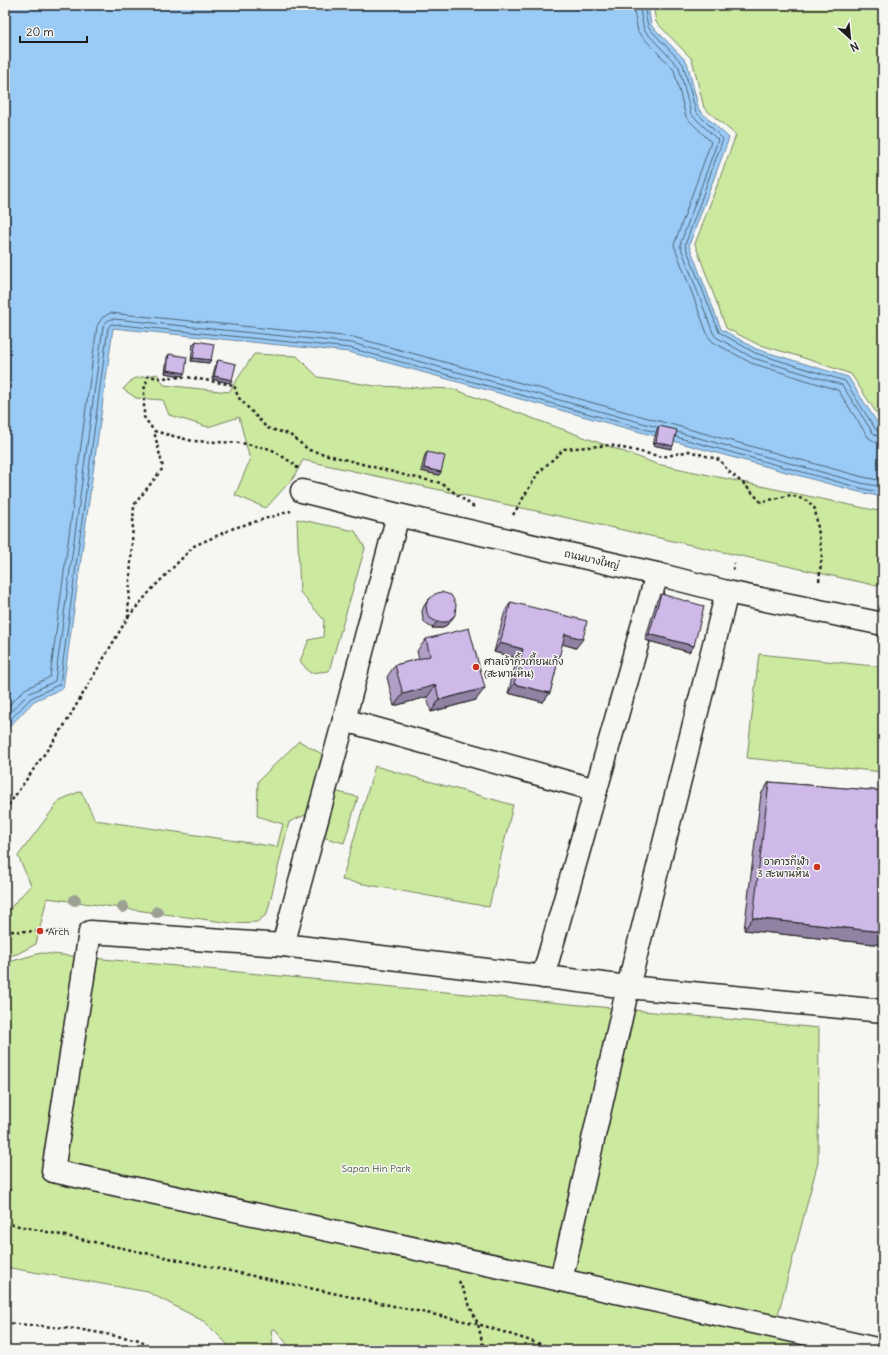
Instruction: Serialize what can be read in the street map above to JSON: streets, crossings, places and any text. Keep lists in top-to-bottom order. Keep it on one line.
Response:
{"streets":{"street":["ถนนบางใหญ่"]},"parks":["Sapan Hin Park"],"places":["ศาลเจ้ากิ้วเที้ยนเก้ง (สะพานหิน)","อาคารกีฬา 3 สะพานหิน","Arch"],"scale_bar":"20 m","north":"bottom right"}
